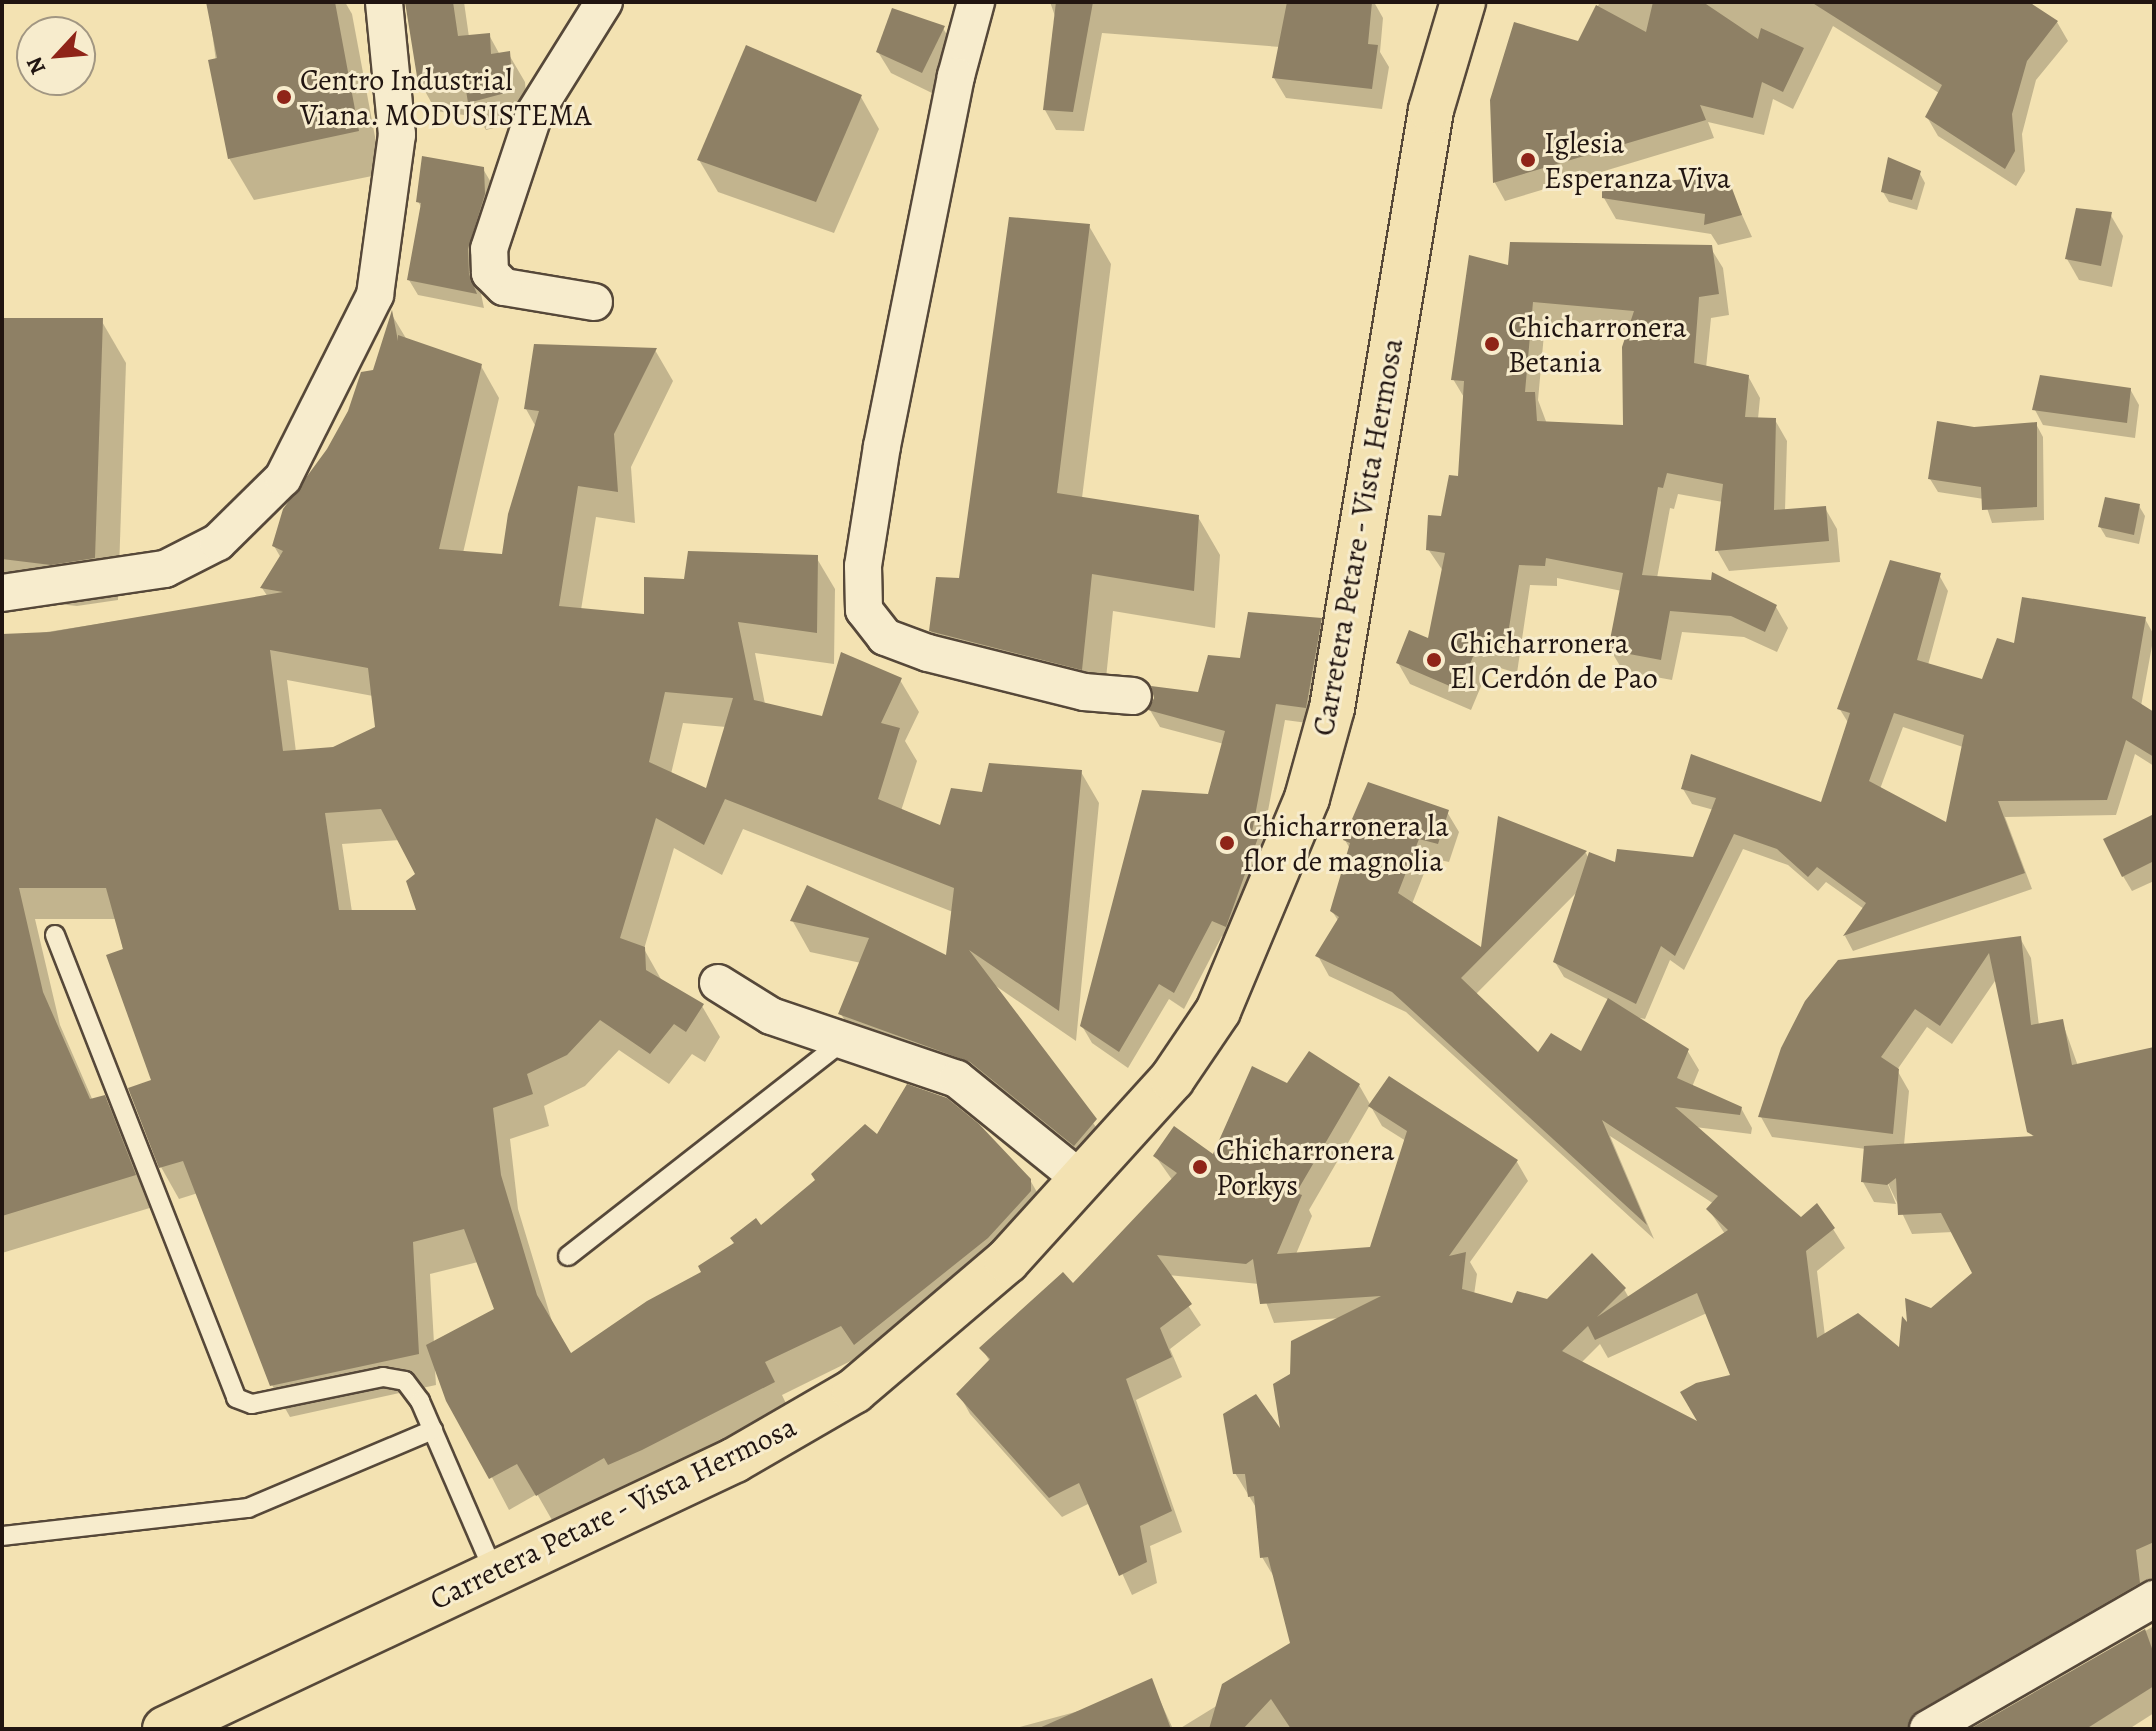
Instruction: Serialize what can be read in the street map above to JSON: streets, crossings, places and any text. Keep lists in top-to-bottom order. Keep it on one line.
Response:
{"streets":{"main road":["Carretera Petare - Vista Hermosa"]},"places":["Centro Industrial Viana. MODUSISTEMA","Iglesia Esperanza Viva","Chicharronera Betania","Chicharronera El Cerdón de Pao","Chicharronera la flor de magnolia","Chicharronera Porkys"],"north":"bottom left"}
